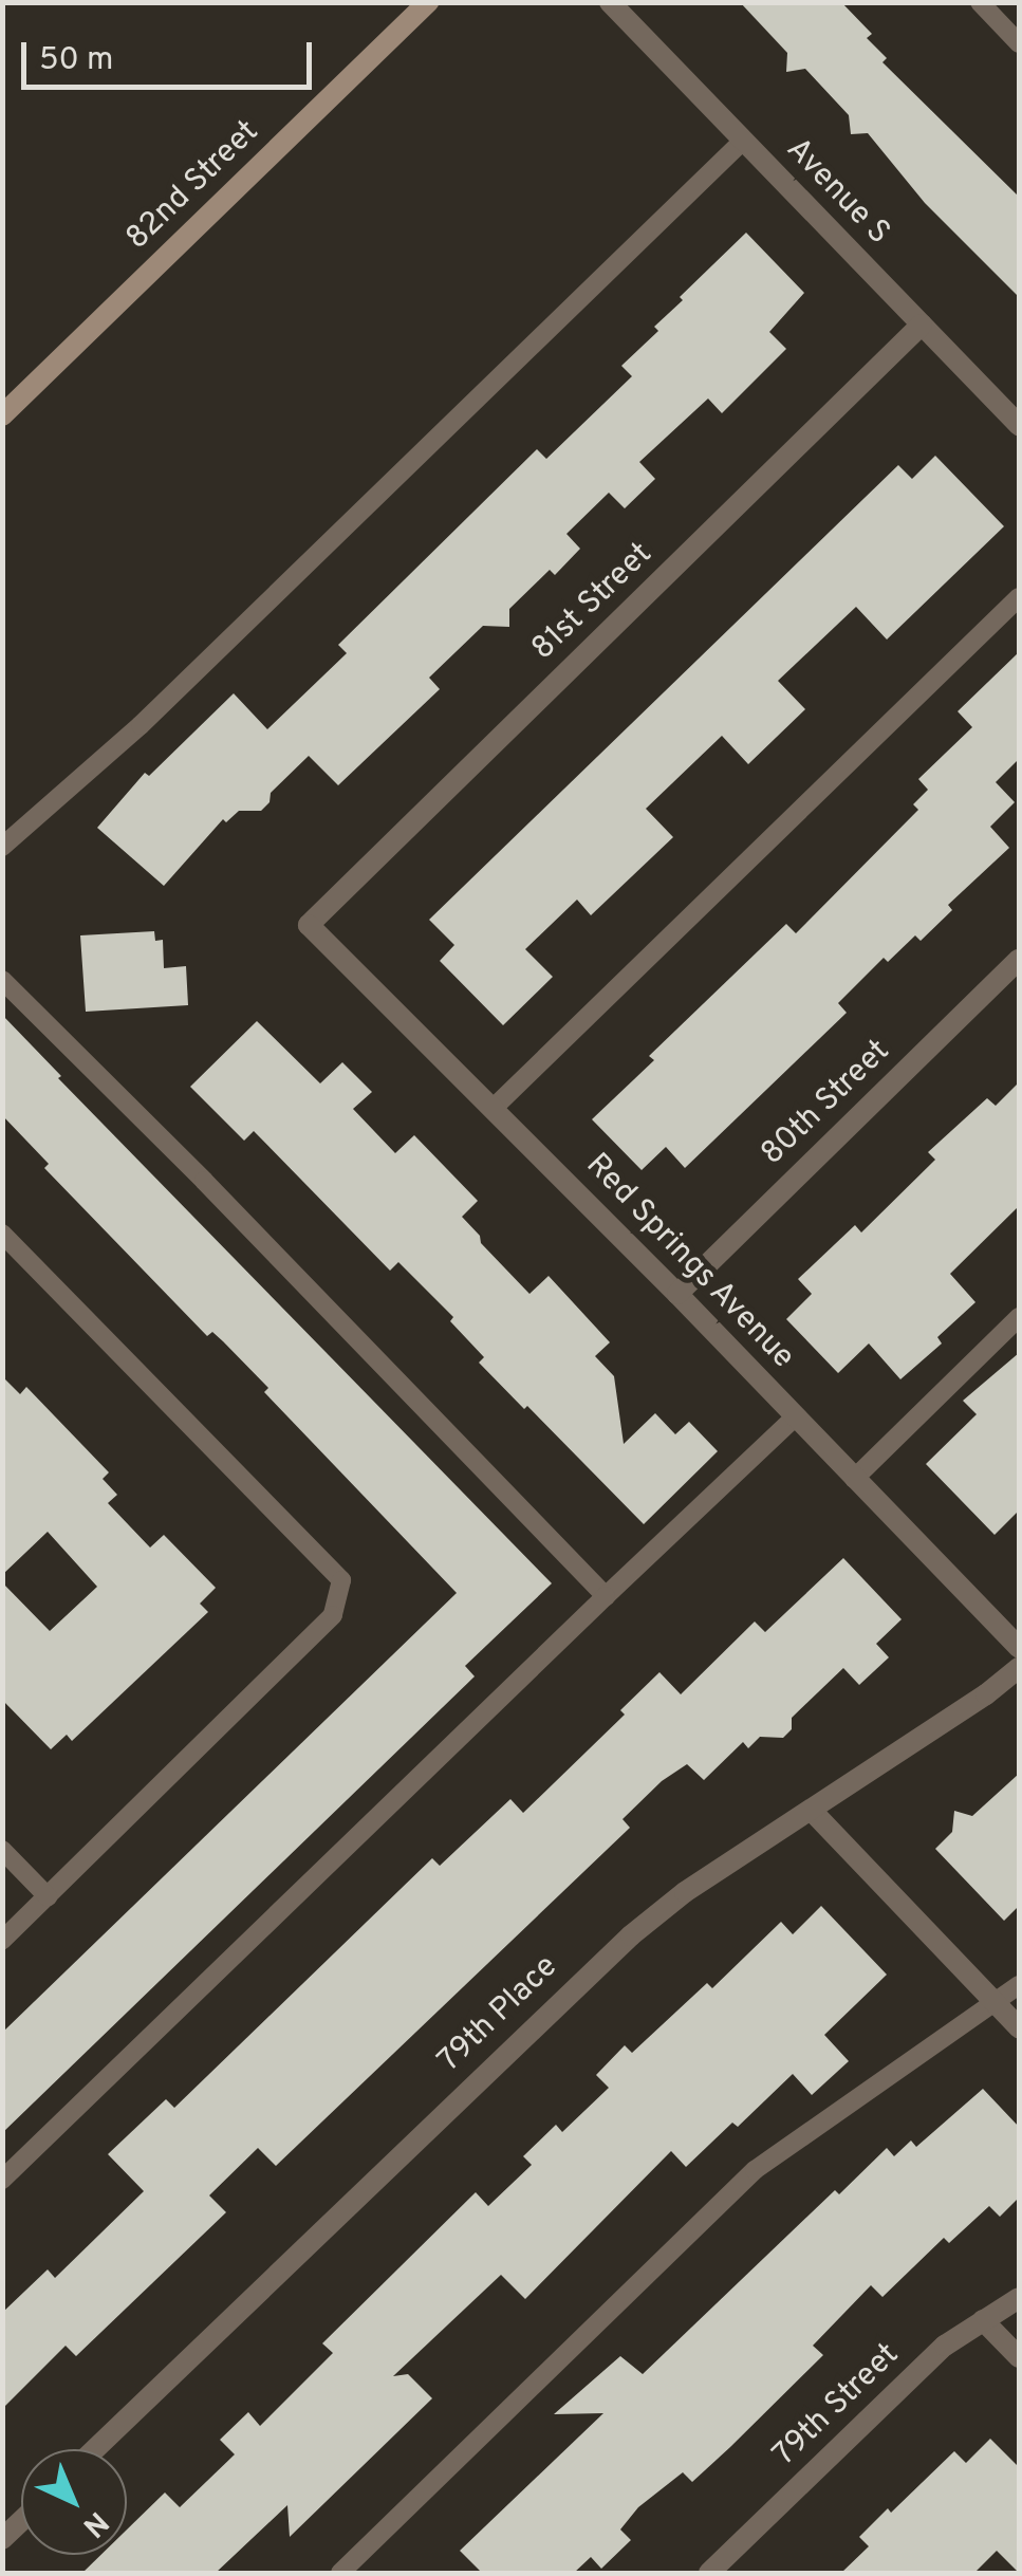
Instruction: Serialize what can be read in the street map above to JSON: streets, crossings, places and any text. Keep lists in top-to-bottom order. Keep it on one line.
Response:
{"streets":{"main road":["82nd Street"],"street":["Avenue S","81st Street","80th Street","Red Springs Avenue","79th Place","79th Street"]},"crossings":[["Avenue S","81st Street"],["81st Street","Red Springs Avenue"],["80th Street","Red Springs Avenue"]],"scale_bar":"50 m","north":"bottom right"}
